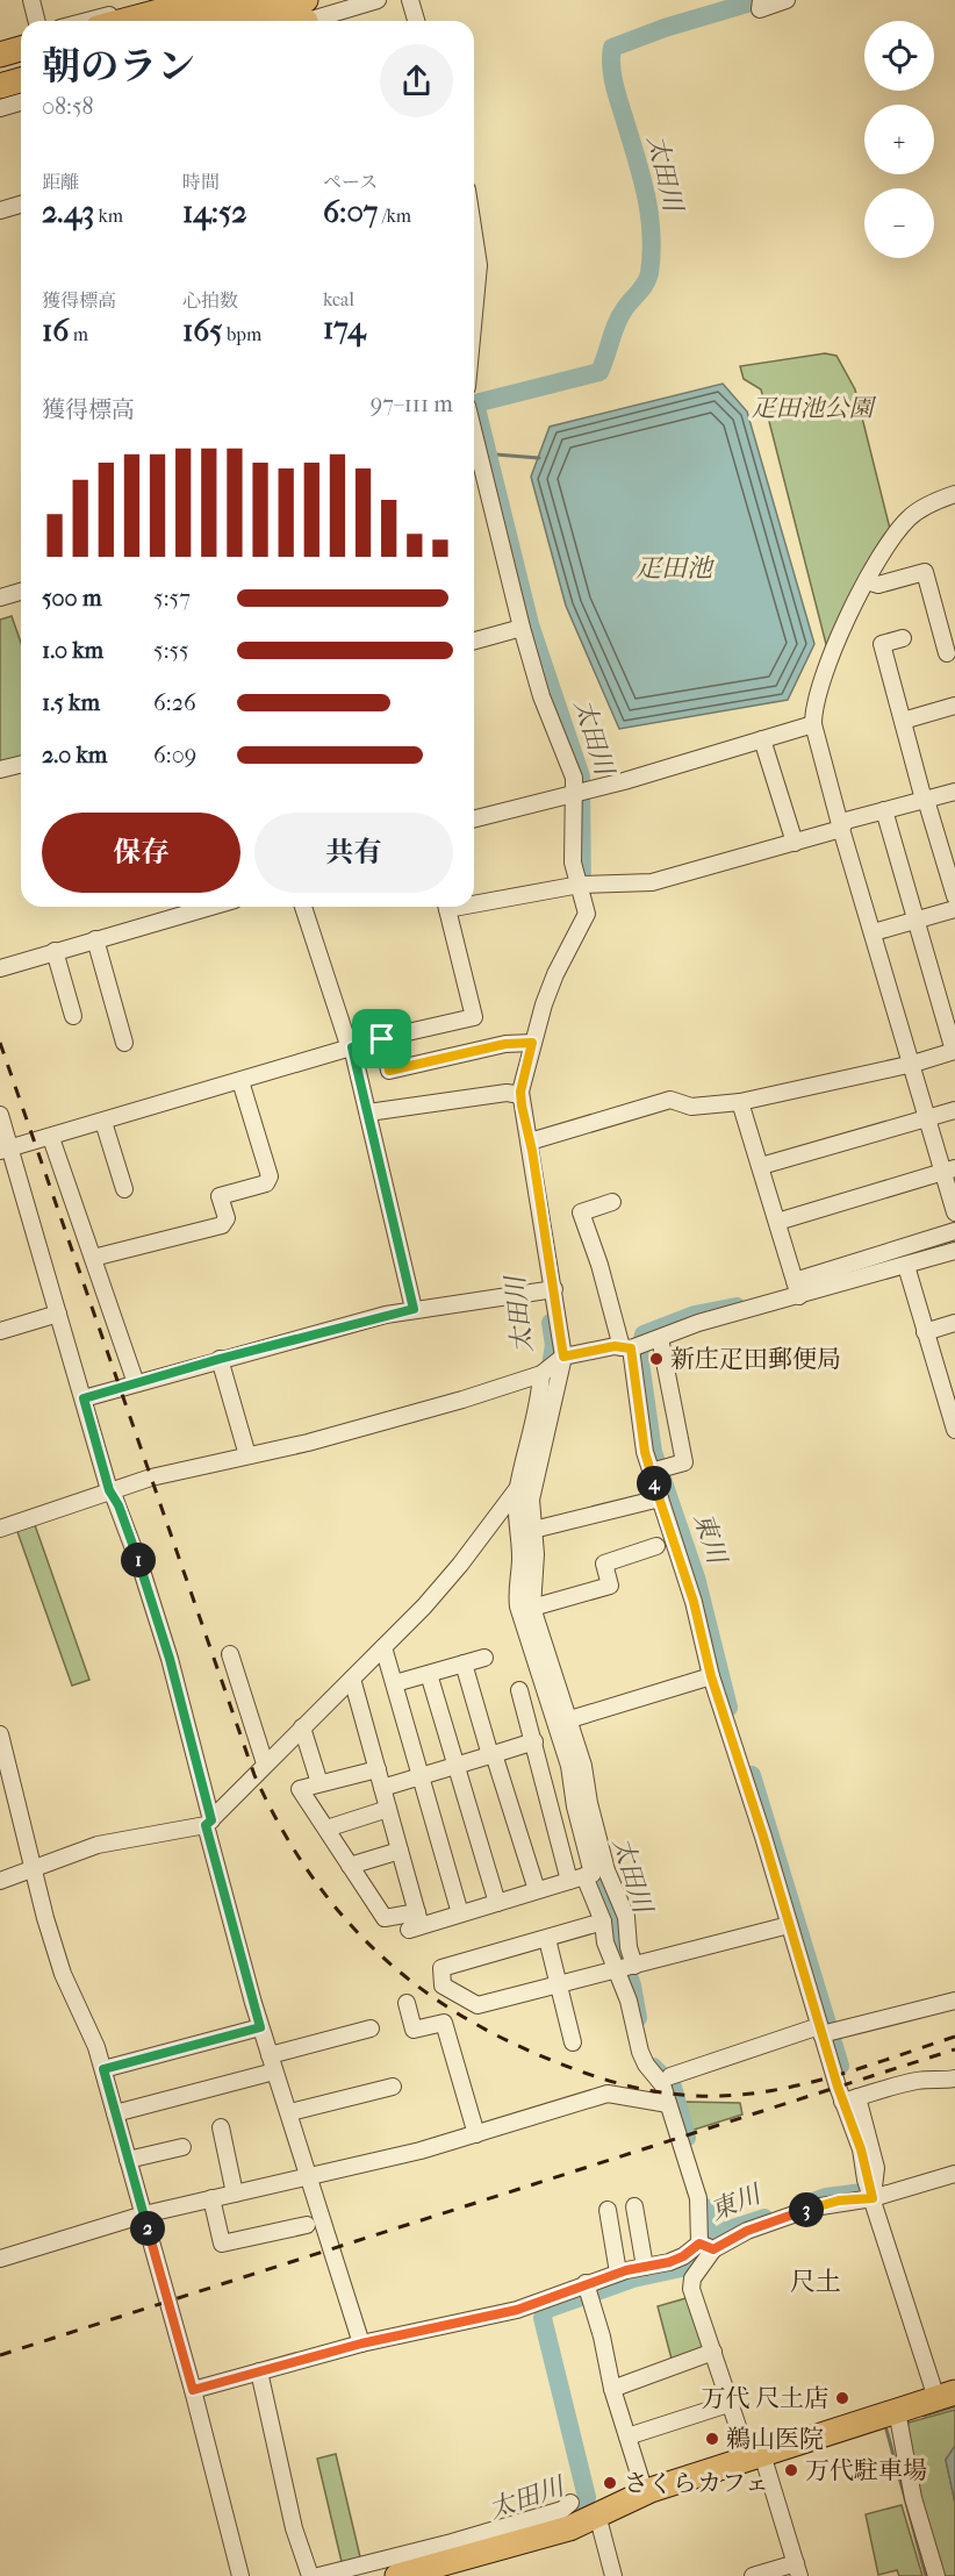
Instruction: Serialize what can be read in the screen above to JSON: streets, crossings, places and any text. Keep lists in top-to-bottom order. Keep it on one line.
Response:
{"districts":["尺土"],"water":["太田川","疋田池","東川"],"parks":["疋田池公園"],"places":["新庄疋田郵便局","万代 尺土店","鵜山医院","万代駐車場","さくらカフェ"],"page":{"map_buttons":["+","−"],"heading":["朝のラン","08:58"],"stats":[["距離","2.43 km"],["時間","14:52"],["ペース","6:07 /km"],["獲得標高","16 m"],["心拍数","165 bpm"],["kcal","174"]],"chart":["獲得標高","97–111 m"],"list":[{"name":"500 m","note":"5:57"},{"name":"1.0 km","note":"5:55"},{"name":"1.5 km","note":"6:26"},{"name":"2.0 km","note":"6:09"}],"buttons":["保存","共有"],"pins":["4","1","3","2"]}}
